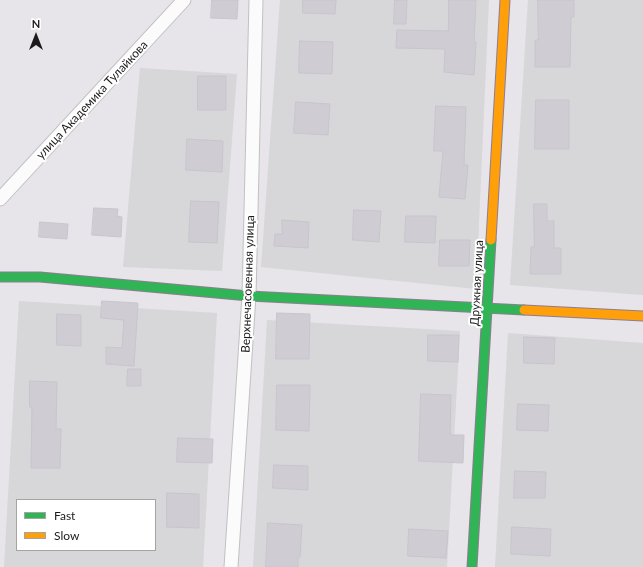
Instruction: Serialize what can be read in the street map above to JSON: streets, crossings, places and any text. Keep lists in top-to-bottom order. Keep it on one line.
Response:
{"streets":{"street":["улица Академика Тулайкова","Дружная улица","Верхнечасовенная улица"]},"legend":["Fast","Slow"],"north":"top"}
